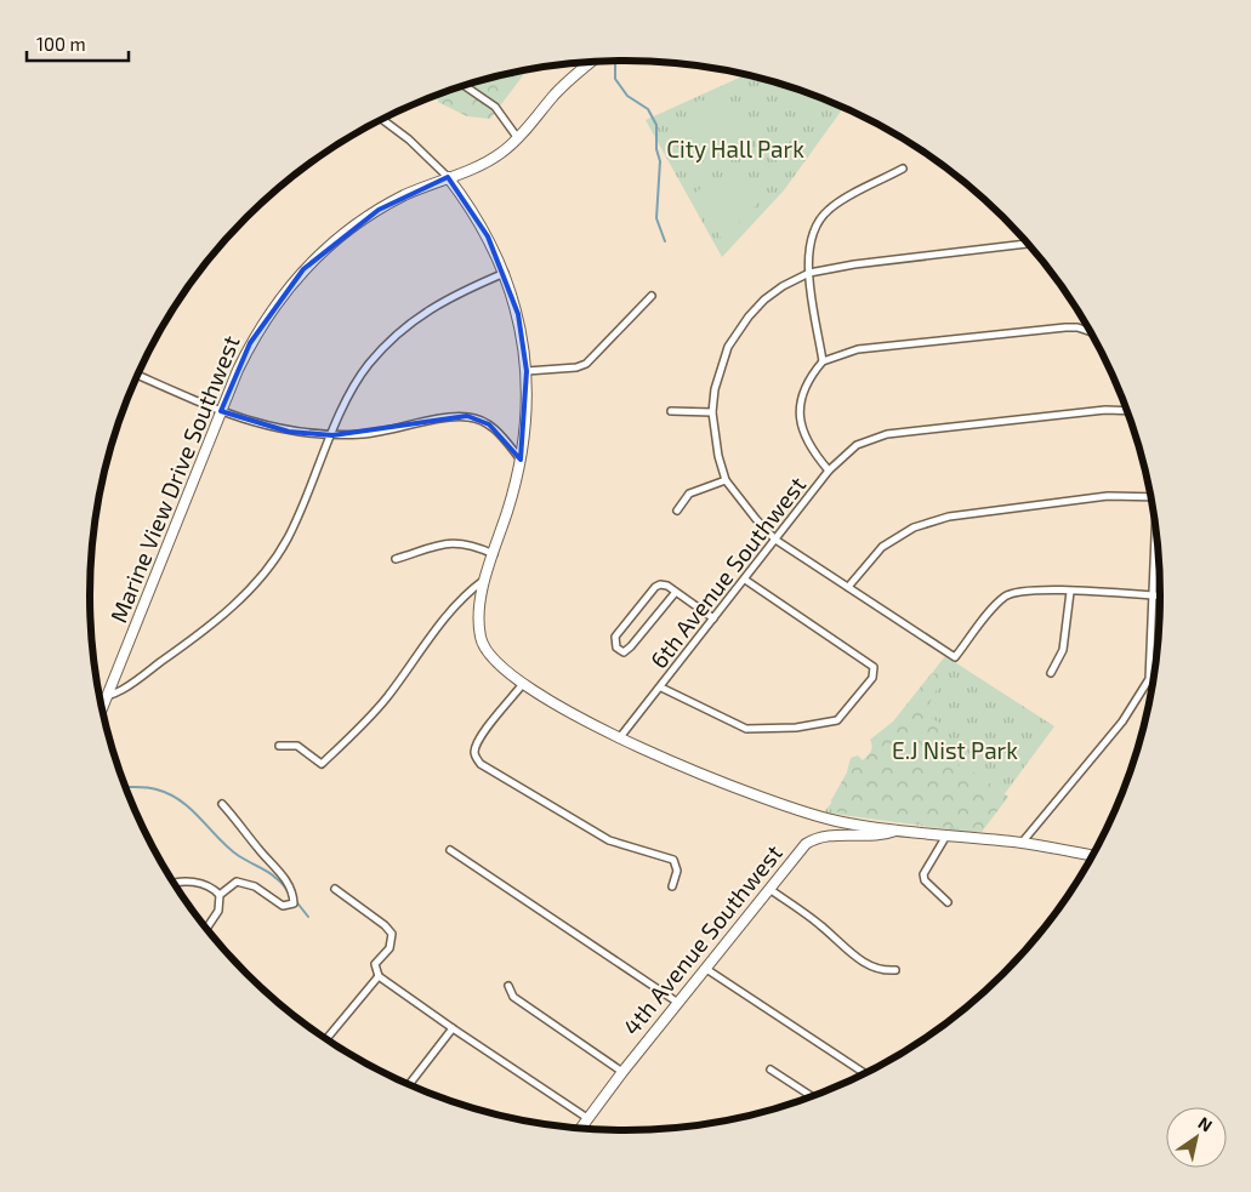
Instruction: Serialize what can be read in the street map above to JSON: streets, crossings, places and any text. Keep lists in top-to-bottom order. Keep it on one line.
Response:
{"streets":{"street":["Marine View Drive Southwest","6th Avenue Southwest","4th Avenue Southwest"]},"parks":["City Hall Park","E.J Nist Park"],"scale_bar":"100 m","north":"top right"}
